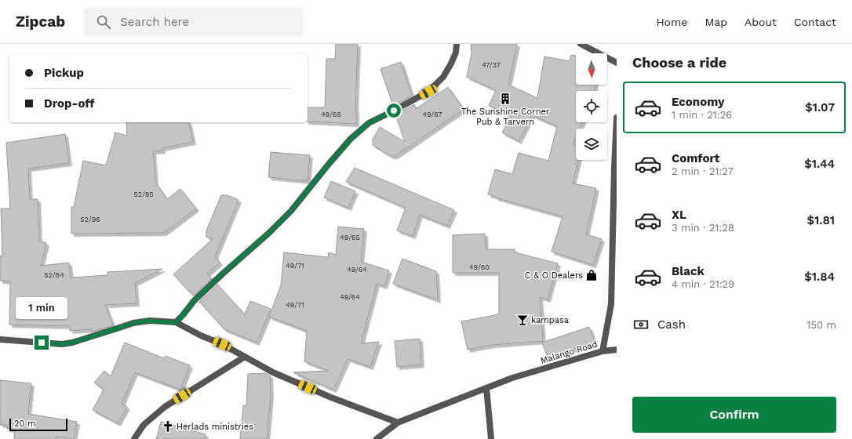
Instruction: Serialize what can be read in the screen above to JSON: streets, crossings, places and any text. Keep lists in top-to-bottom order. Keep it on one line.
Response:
{"streets":{"street":["Malango Road"]},"places":{"building":["The Sunshine Corner Pub & Tarvern"],"shop":["C & O Dealers"],"bar":["kampasa"],"church":["Herlads ministries"]},"house_numbers":["47/37","49/68","49/67","52/95","52/96","49/65","49/71","49/60","49/64","52/84","49/64","49/71"],"scale_bar":"20 m","north":"bottom","page":{"header":"Zipcab","search":"Search here","nav":["Home","Map","About","Contact"],"heading":"Choose a ride","banner":["Pickup","Drop-off"],"list":[{"name":"Economy","note":"1 min · 21:26","value":"$1.07"},{"name":"Comfort","note":"2 min · 21:27","value":"$1.44"},{"name":"XL","note":"3 min · 21:28","value":"$1.81"},{"name":"Black","note":"4 min · 21:29","value":"$1.84"}],"bubble":"1 min","pay":["Cash","150 m"],"buttons":"Confirm","scale":"20 m"}}
